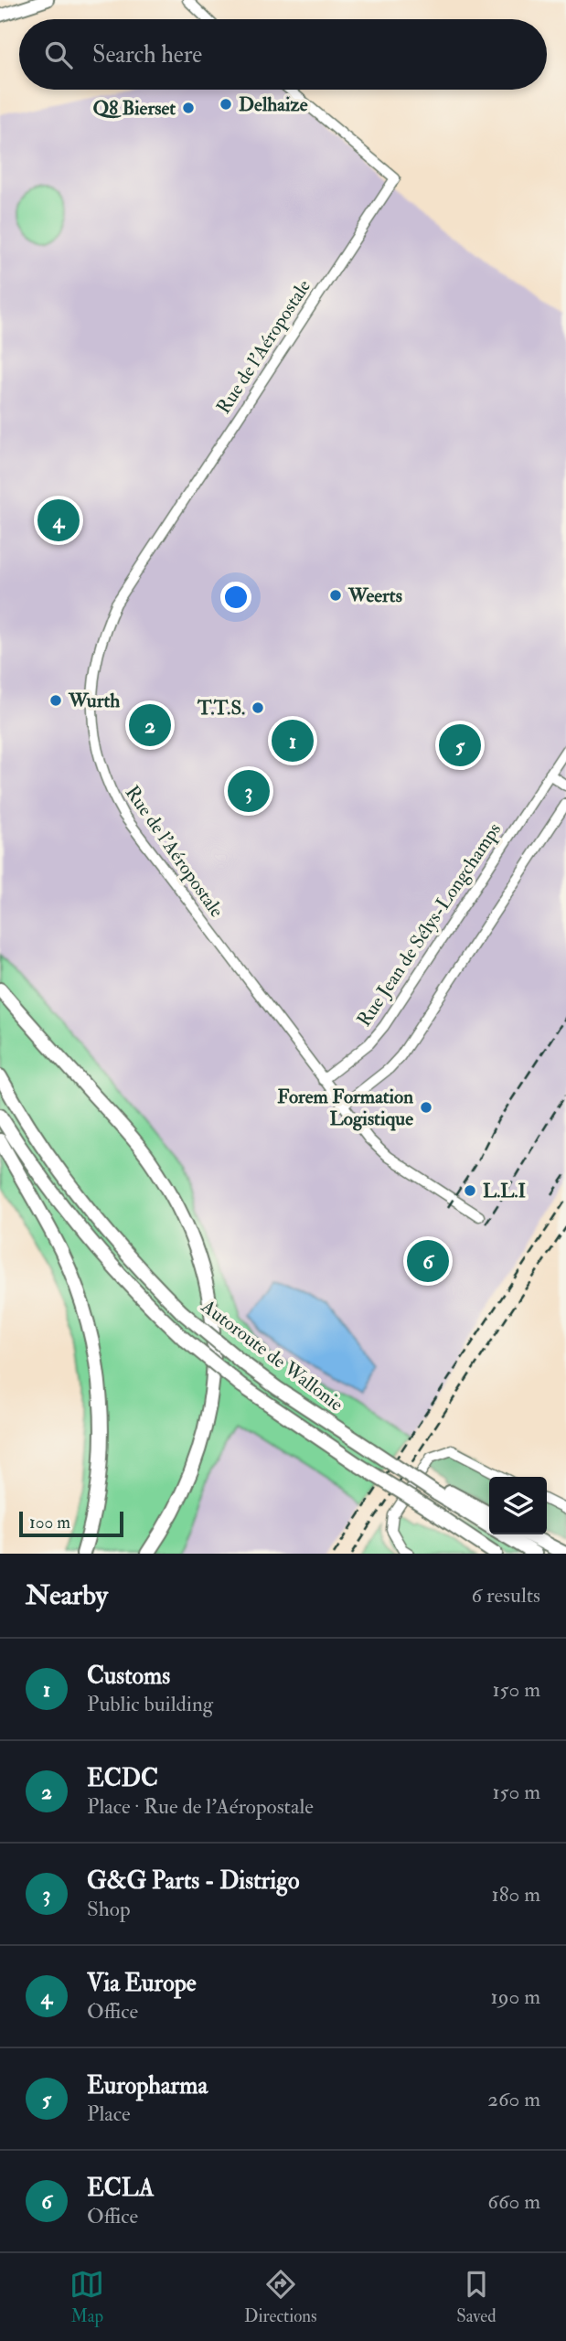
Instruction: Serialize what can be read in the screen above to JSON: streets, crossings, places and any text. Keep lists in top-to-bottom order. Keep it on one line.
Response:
{"streets":{"highway":["Autoroute de Wallonie"],"street":["Rue de l'Aéropostale","Rue Jean de Sélys-Longchamps"]},"crossings":[["Rue de l'Aéropostale","Rue Jean de Sélys-Longchamps"]],"places":["Delhaize","Q8 Bierset","Weerts","Wurth","T.T.S.","Forem Formation Logistique","L.L.I"],"scale_bar":"100 m","page":{"search":"Search here","pins":["4","2","1","5","3","6"],"scale":"100 m","heading":["Nearby","6 results"],"list":[{"mark":"1","name":"Customs","note":"Public building","value":"150 m"},{"mark":"2","name":"ECDC","note":"Place · Rue de l'Aéropostale","value":"150 m"},{"mark":"3","name":"G&G Parts - Distrigo","note":"Shop","value":"180 m"},{"mark":"4","name":"Via Europe","note":"Office","value":"190 m"},{"mark":"5","name":"Europharma","note":"Place","value":"260 m"},{"mark":"6","name":"ECLA","note":"Office","value":"660 m"}],"nav":["Map","Directions","Saved"]}}
